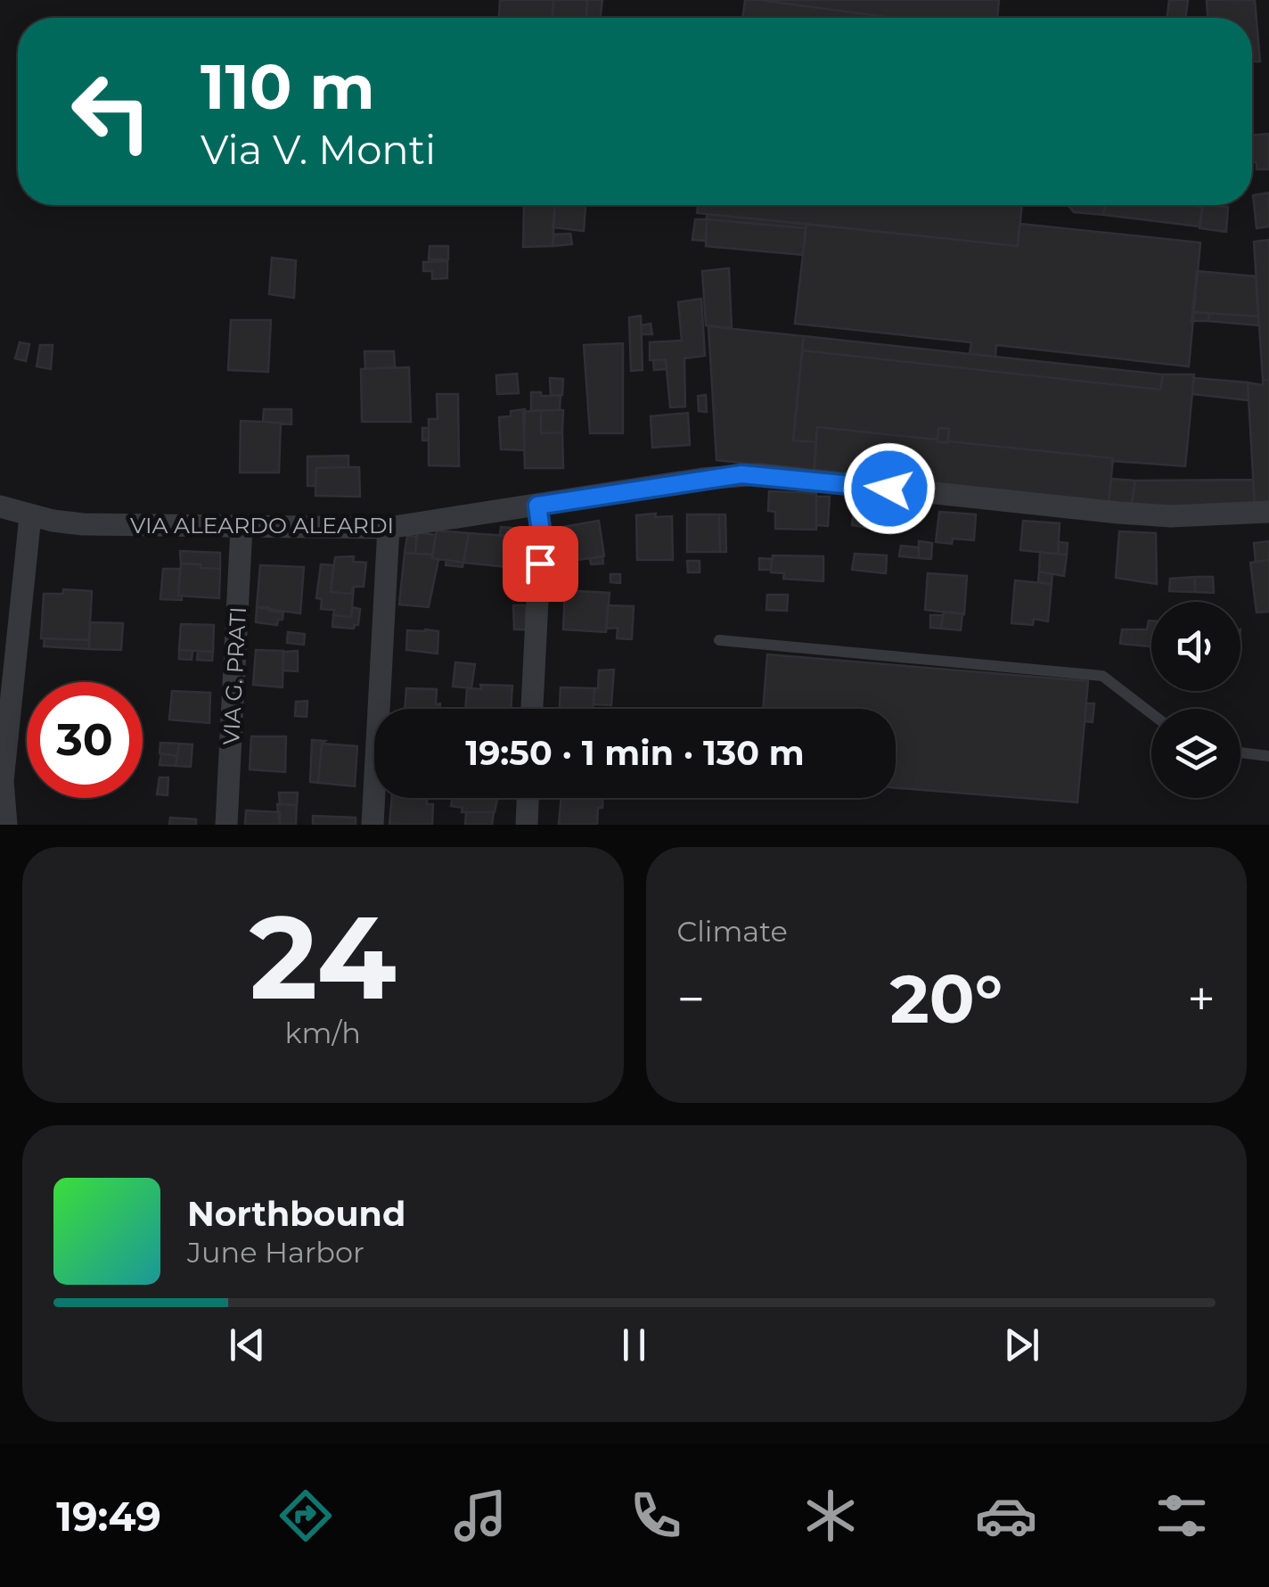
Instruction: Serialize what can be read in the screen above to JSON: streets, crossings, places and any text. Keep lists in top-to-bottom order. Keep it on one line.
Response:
{"streets":{"street":["VIA ALEARDO ALEARDI","VIA G. PRATI"]},"crossings":[["VIA ALEARDO ALEARDI","VIA G. PRATI"]],"page":{"turn":["110 m","Via V. Monti"],"limit":"30","trip":"19:50 · 1 min · 130 m","tile":[["24","km/h"],"Climate"],"heat":["−","20°","+"],"song":["Northbound","June Harbor"],"tabs":"19:49"}}
